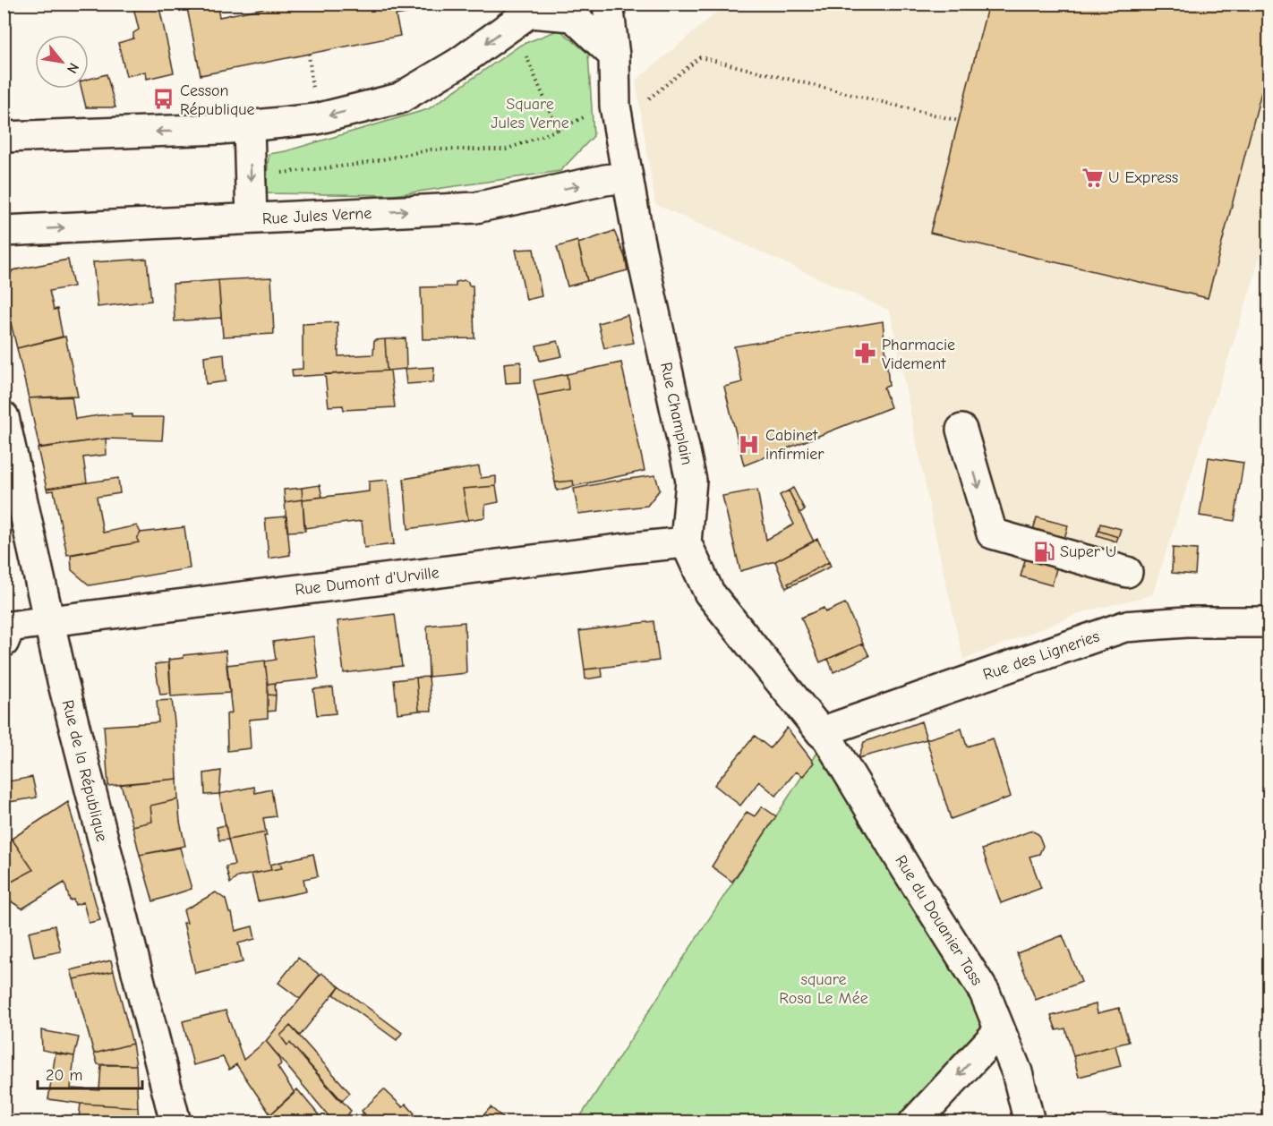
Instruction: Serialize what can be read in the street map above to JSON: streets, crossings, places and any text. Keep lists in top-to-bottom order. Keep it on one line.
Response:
{"streets":{"street":["Rue Jules Verne","Rue Champlain","Rue Dumont d'Urville","Rue des Ligneries","Rue de la République","Rue du Douanier Tass"]},"crossings":[["Rue Jules Verne","Rue Champlain"],["Rue Champlain","Rue Dumont d'Urville"],["Rue Champlain","Rue des Ligneries"],["Rue Champlain","Rue du Douanier Tass"],["Rue Dumont d'Urville","Rue de la République"],["Rue des Ligneries","Rue du Douanier Tass"]],"parks":["Square Jules Verne","square Rosa Le Mée"],"places":{"bus stop":["Cesson République"],"supermarket":["U Express"],"pharmacy":["Pharmacie Videment"],"hospital":["Cabinet infirmier"],"fuel station":["Super U"]},"scale_bar":"20 m","north":"bottom right"}
